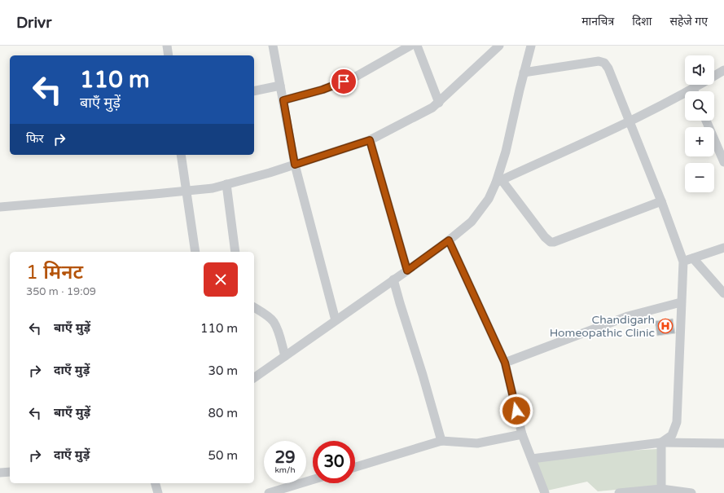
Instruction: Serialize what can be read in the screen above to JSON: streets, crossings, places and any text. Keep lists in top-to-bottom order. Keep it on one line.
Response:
{"places":{"hospital":["Chandigarh Homeopathic Clinic"]},"page":{"header":"Drivr","nav":["मानचित्र","दिशा","सहेजे गए"],"map_buttons":["+","−"],"turn":["110 m","बाएँ मुड़ें"],"then":"फिर","heading":["1 मिनट","350 m · 19:09"],"list":[{"name":"बाएँ मुड़ें","value":"110 m"},{"name":"दाएँ मुड़ें","value":"30 m"},{"name":"बाएँ मुड़ें","value":"80 m"},{"name":"दाएँ मुड़ें","value":"50 m"}],"speed":"29 km/h","limit":"30"}}
